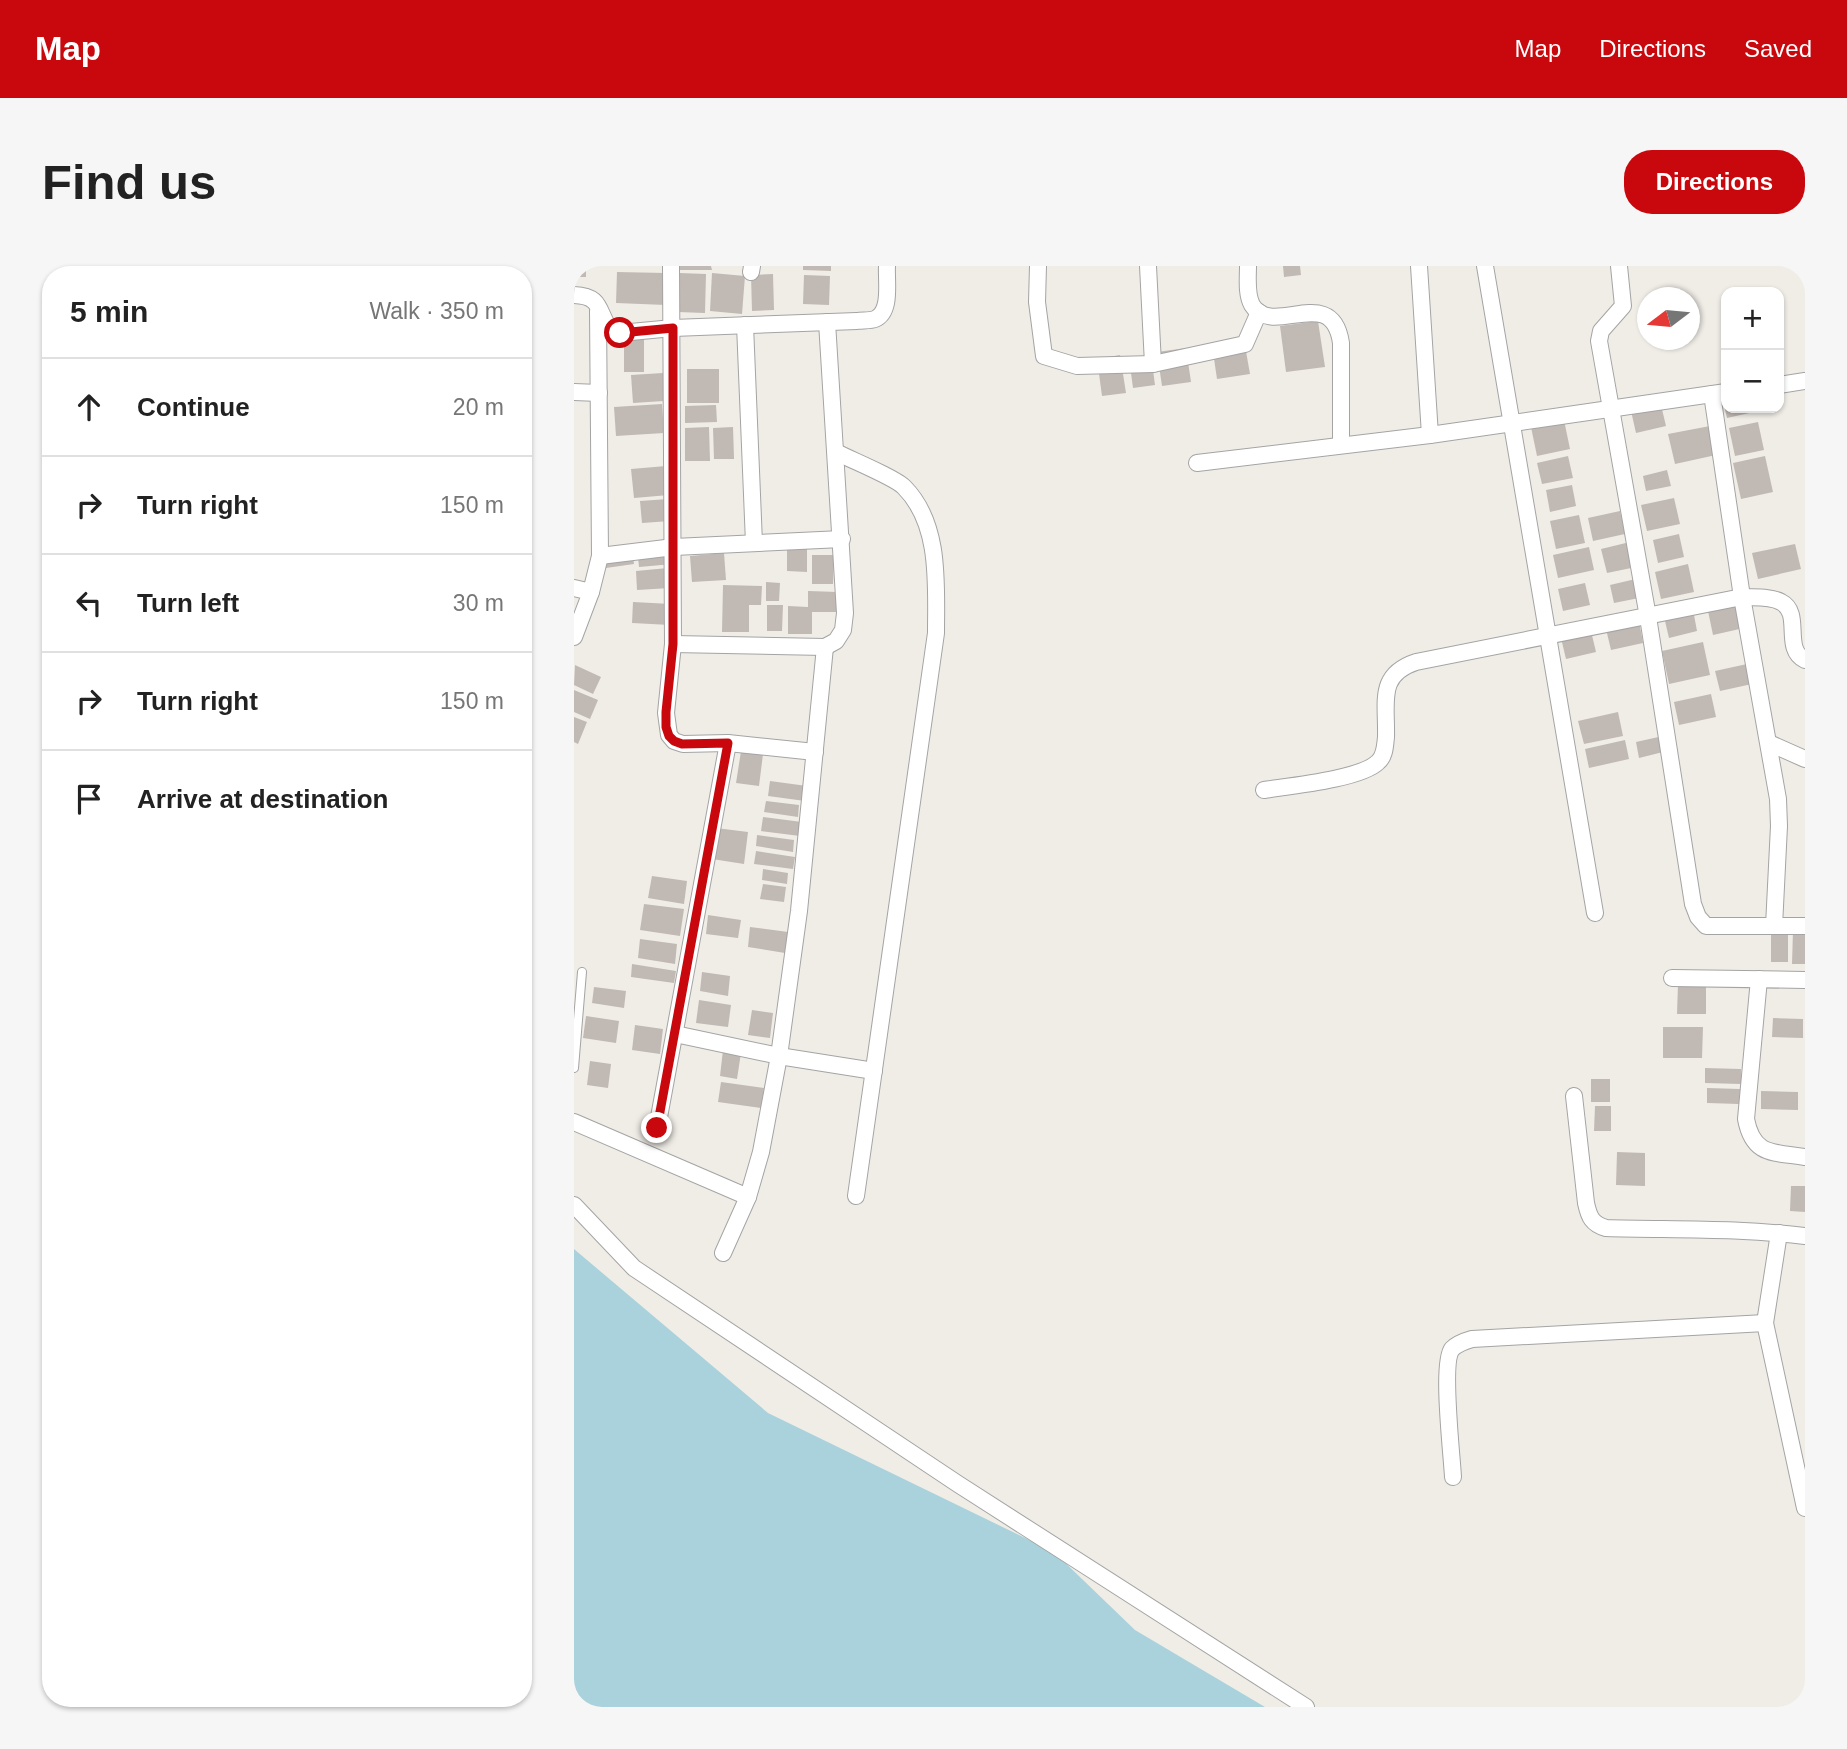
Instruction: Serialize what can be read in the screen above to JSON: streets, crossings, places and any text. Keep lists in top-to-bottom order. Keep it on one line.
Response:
{"north":"left","page":{"header":"Map","nav":["Map","Directions","Saved"],"buttons":"Directions","title":"Find us","heading":["5 min","Walk · 350 m"],"map_buttons":["+","−"],"list":[["Continue","20 m"],["Turn right","150 m"],["Turn left","30 m"],["Turn right","150 m"],"Arrive at destination"]}}
